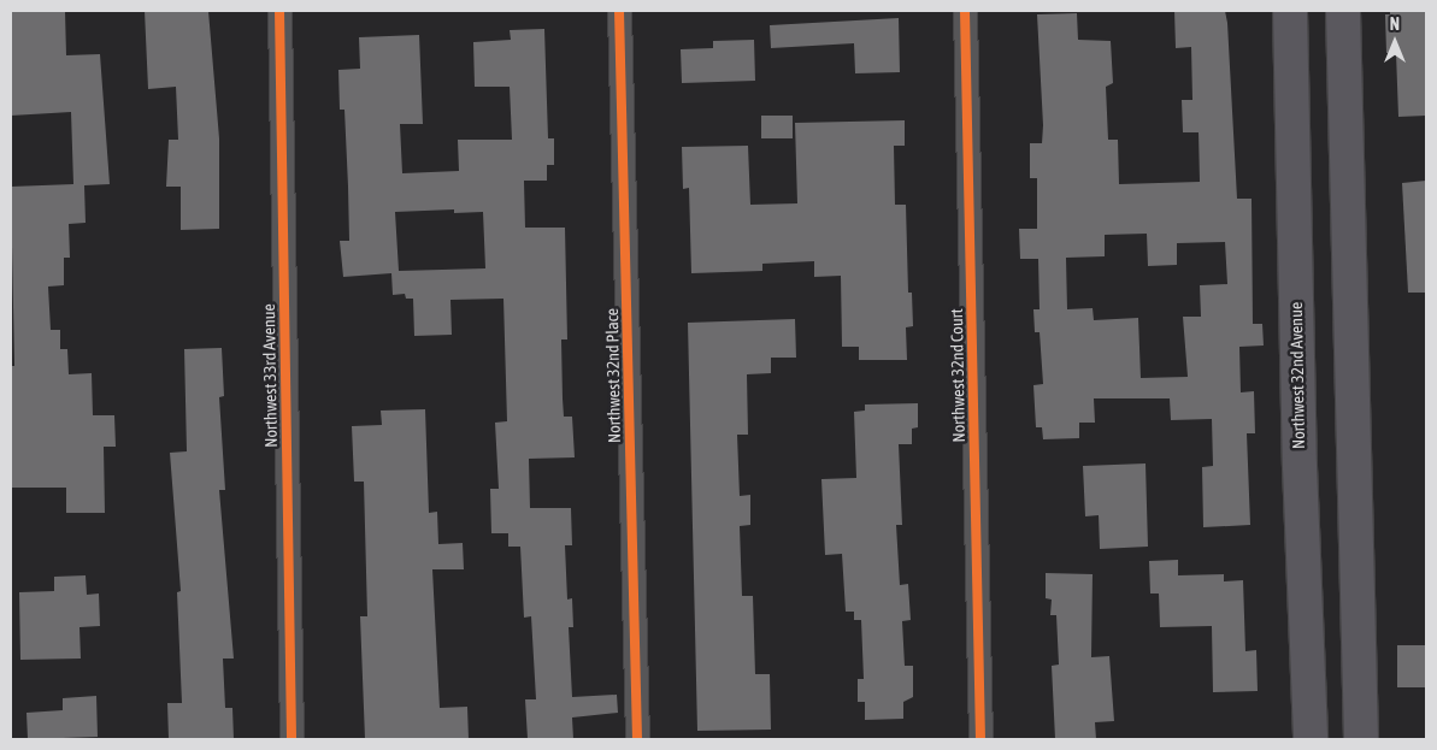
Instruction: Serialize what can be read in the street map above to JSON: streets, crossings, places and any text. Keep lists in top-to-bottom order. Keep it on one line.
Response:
{"streets":{"main road":["Northwest 32nd Avenue"],"street":["Northwest 33rd Avenue","Northwest 32nd Place","Northwest 32nd Court"]},"north":"top"}
